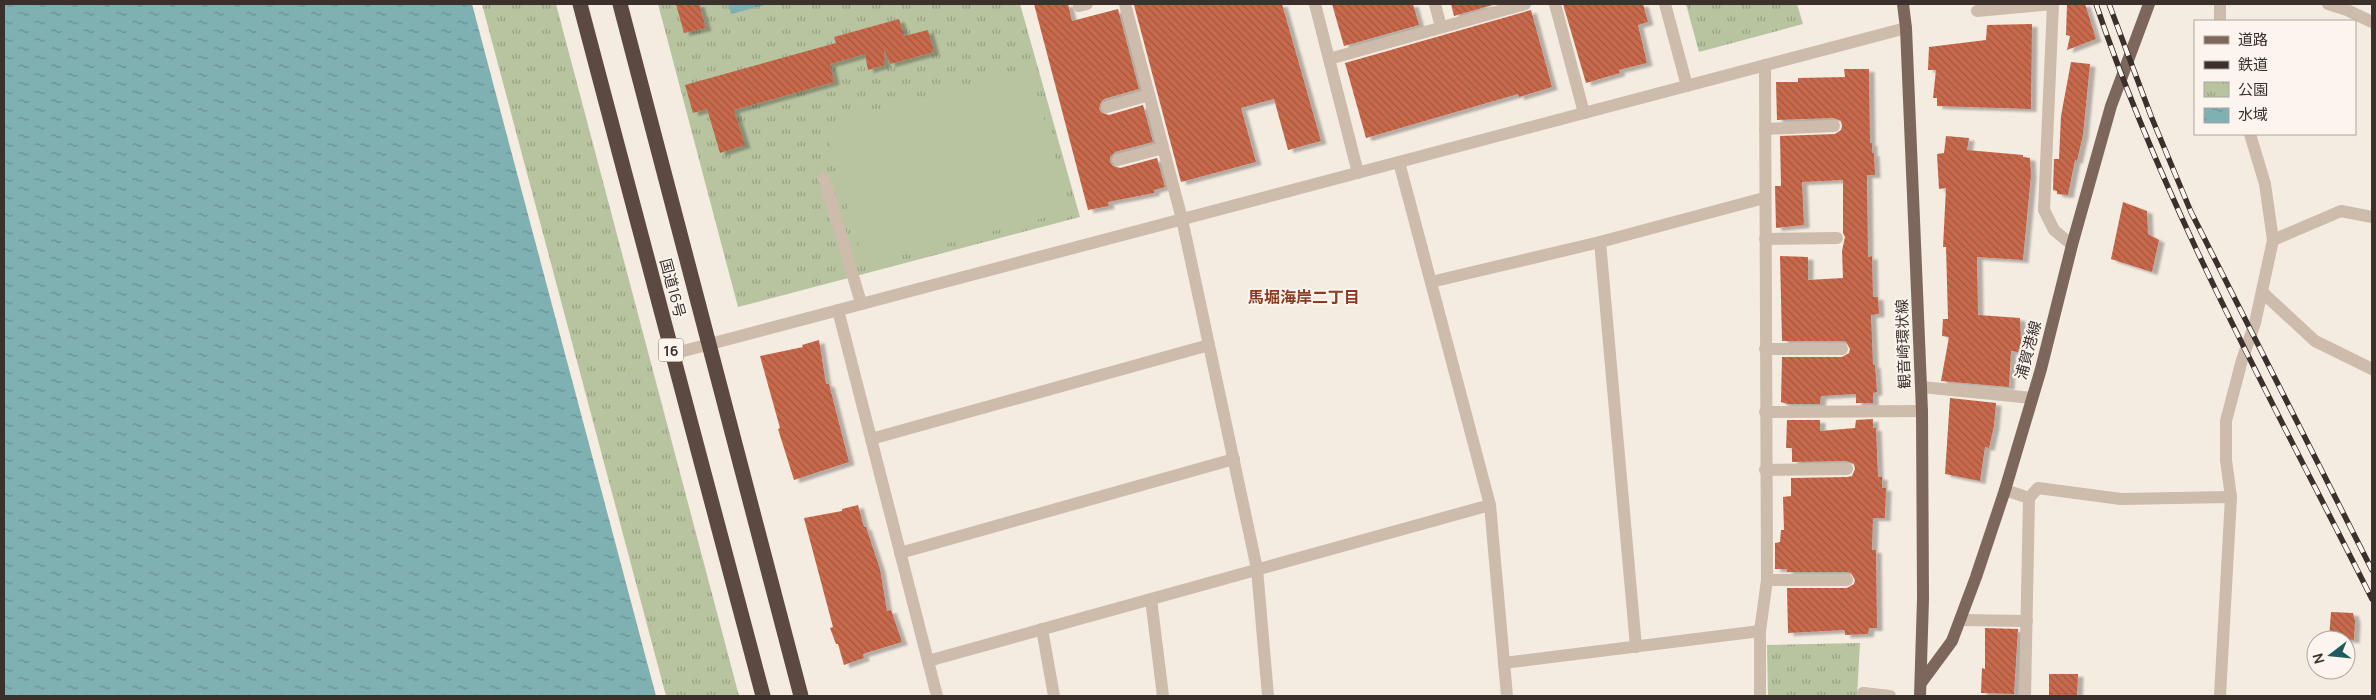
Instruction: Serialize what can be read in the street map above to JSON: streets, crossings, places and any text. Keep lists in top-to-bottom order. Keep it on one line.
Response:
{"streets":{"highway":["国道16号","16"],"main road":["観音崎環状線","浦賀港線"]},"crossings":[["観音崎環状線","浦賀港線"]],"districts":["馬堀海岸二丁目"],"legend":["道路","鉄道","公園","水域"],"north":"left"}
